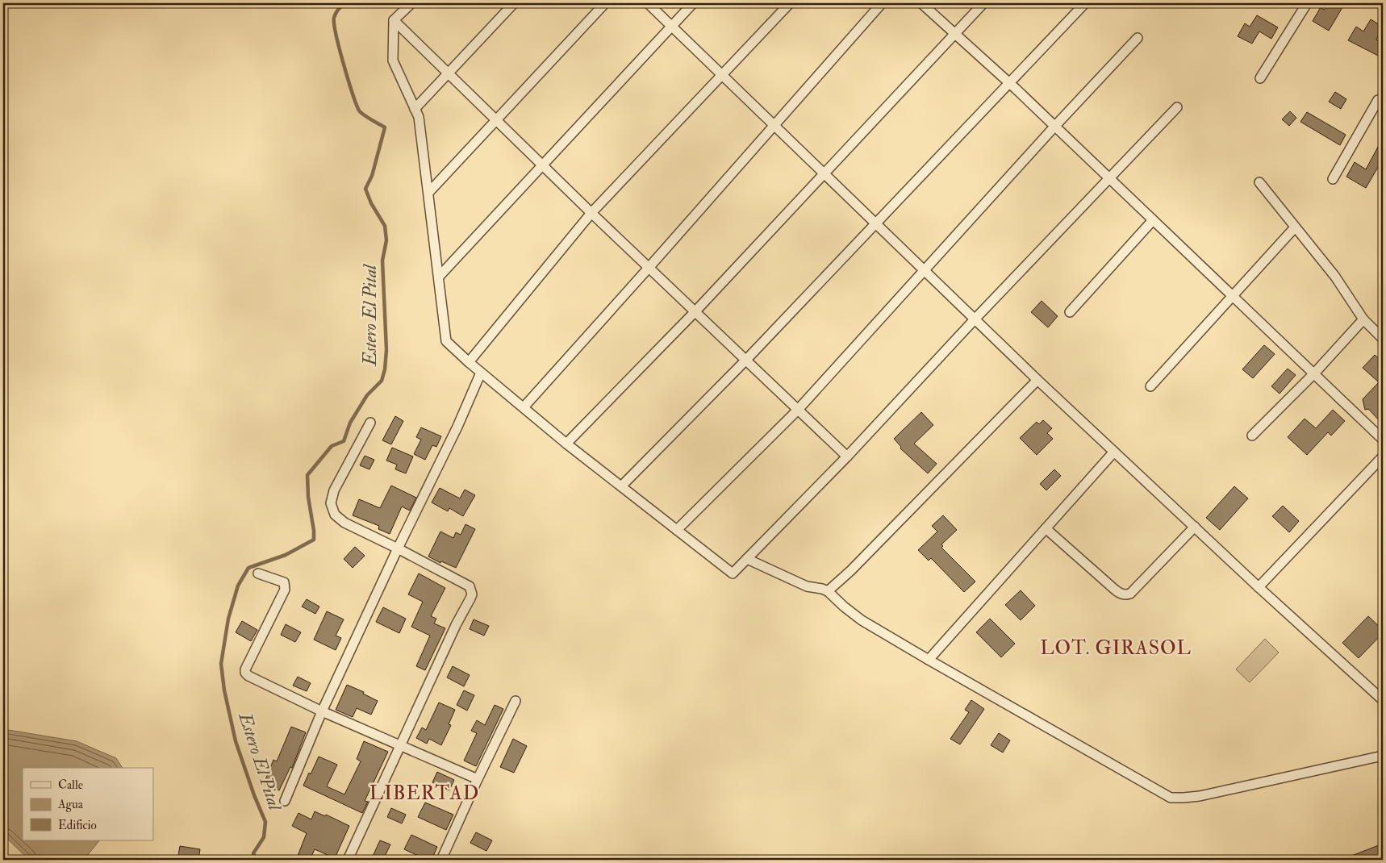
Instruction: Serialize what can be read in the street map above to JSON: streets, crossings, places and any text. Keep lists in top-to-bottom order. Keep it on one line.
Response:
{"districts":["LOT. GIRASOL","LIBERTAD"],"water":["Estero El Pital"],"legend":["Calle","Agua","Edificio"]}
